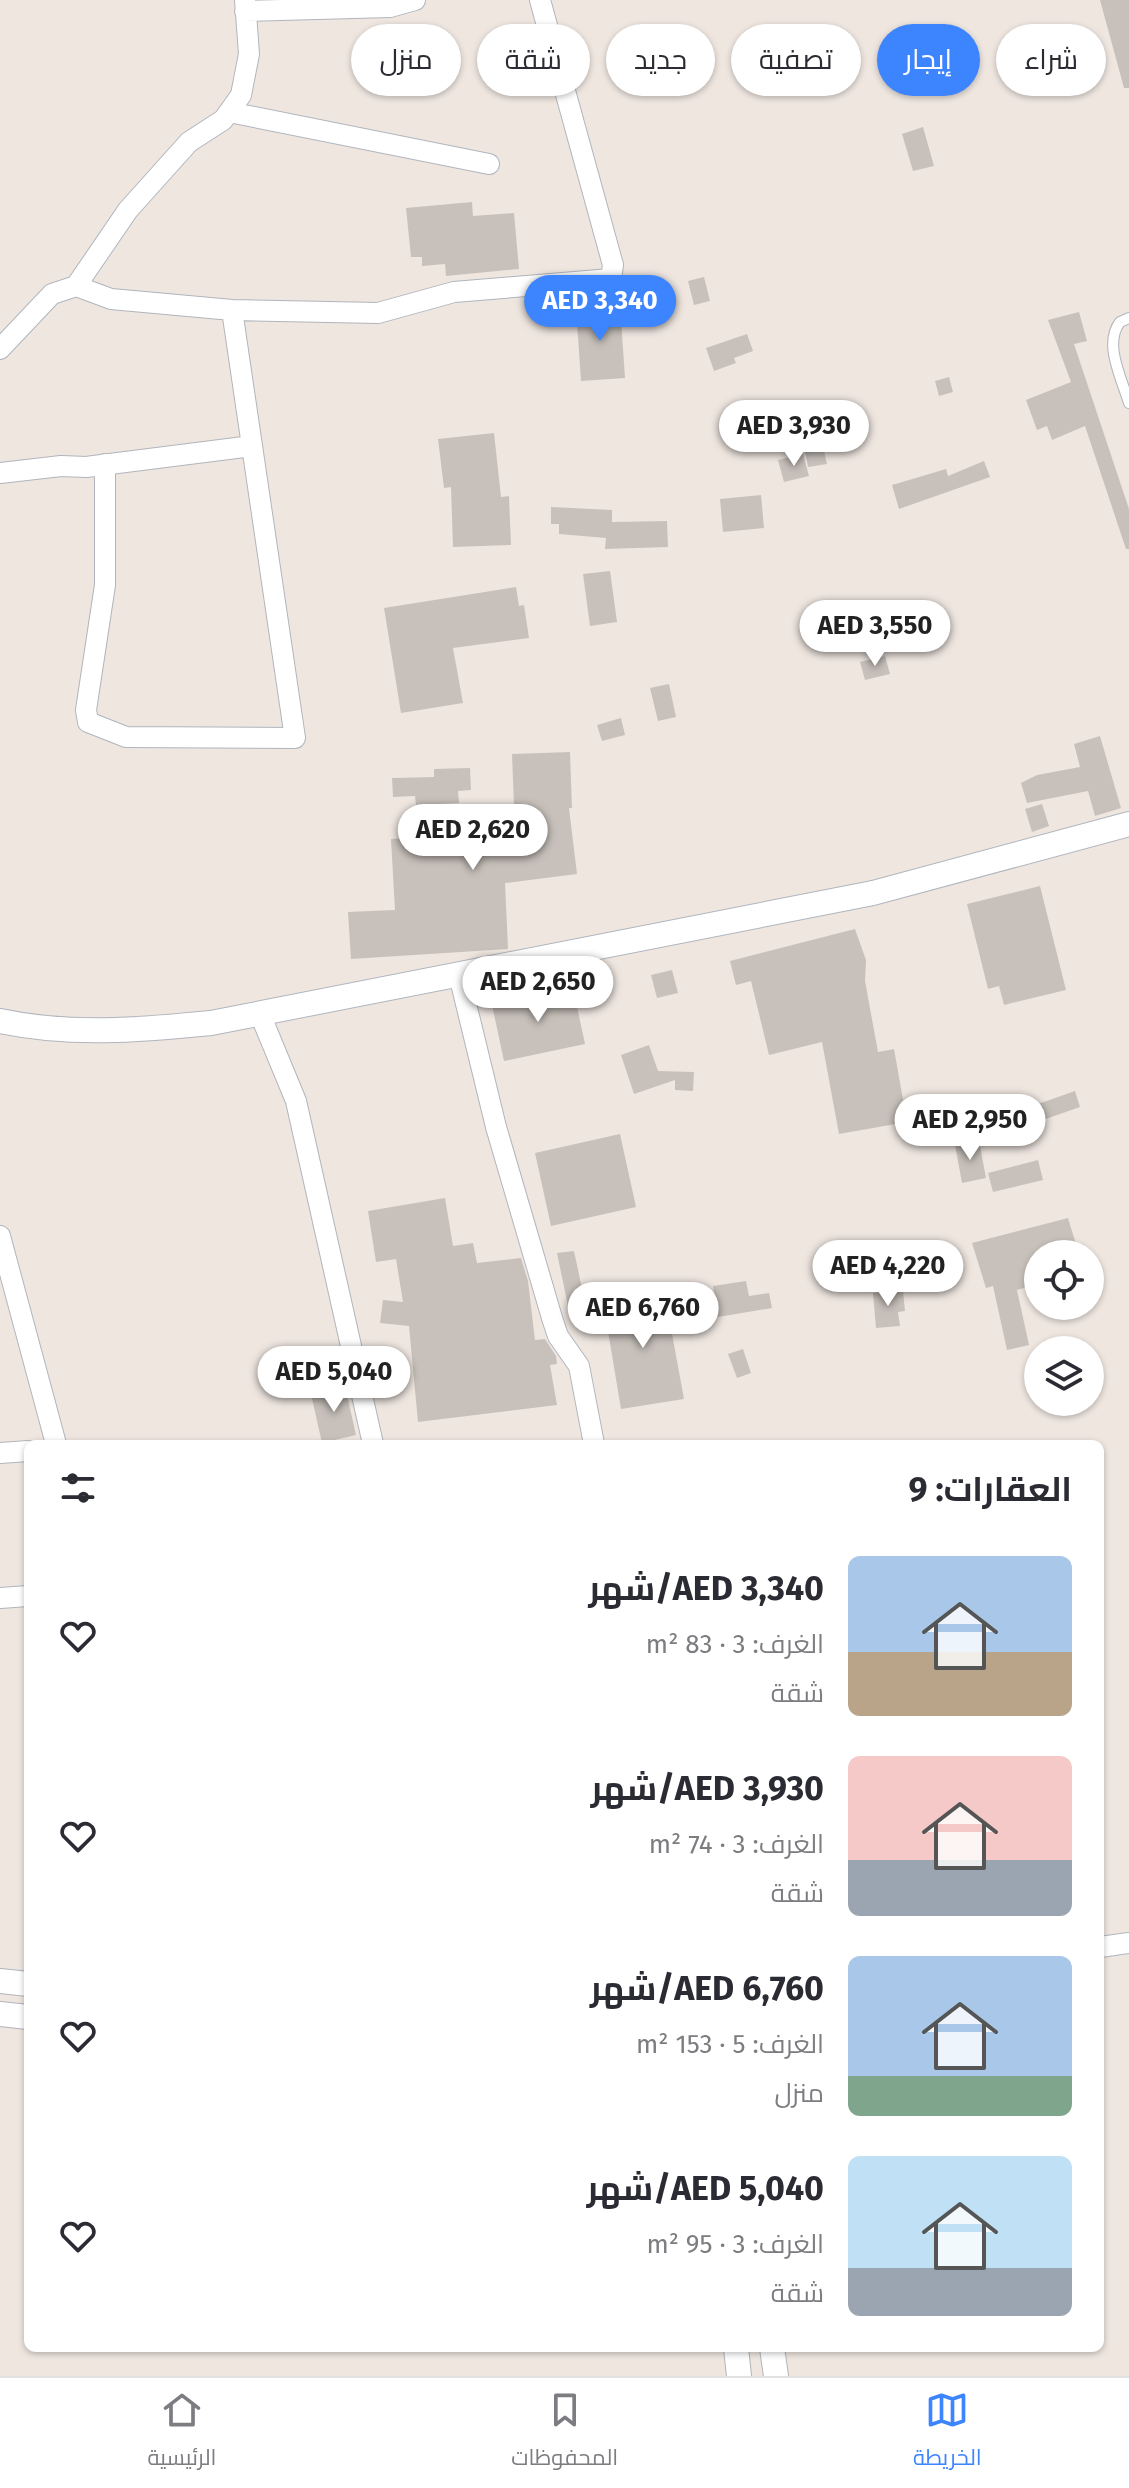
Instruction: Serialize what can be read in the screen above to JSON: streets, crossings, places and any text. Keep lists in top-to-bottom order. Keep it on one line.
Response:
{"page":{"chip":["شراء","إيجار","تصفية","جديد","شقة","منزل"],"price":["AED 3,340","AED 3,930","AED 3,550","AED 2,620","AED 2,650","AED 2,950","AED 4,220","AED 6,760","AED 5,040"],"heading":"العقارات: 9","list":[{"name":"AED 3,340/شهر","note":"الغرف: 3 · 83 m² · شقة"},{"name":"AED 3,930/شهر","note":"الغرف: 3 · 74 m² · شقة"},{"name":"AED 6,760/شهر","note":"الغرف: 5 · 153 m² · منزل"},{"name":"AED 5,040/شهر","note":"الغرف: 3 · 95 m² · شقة"}],"tabs":["الخريطة","المحفوظات","الرئيسية"]}}
